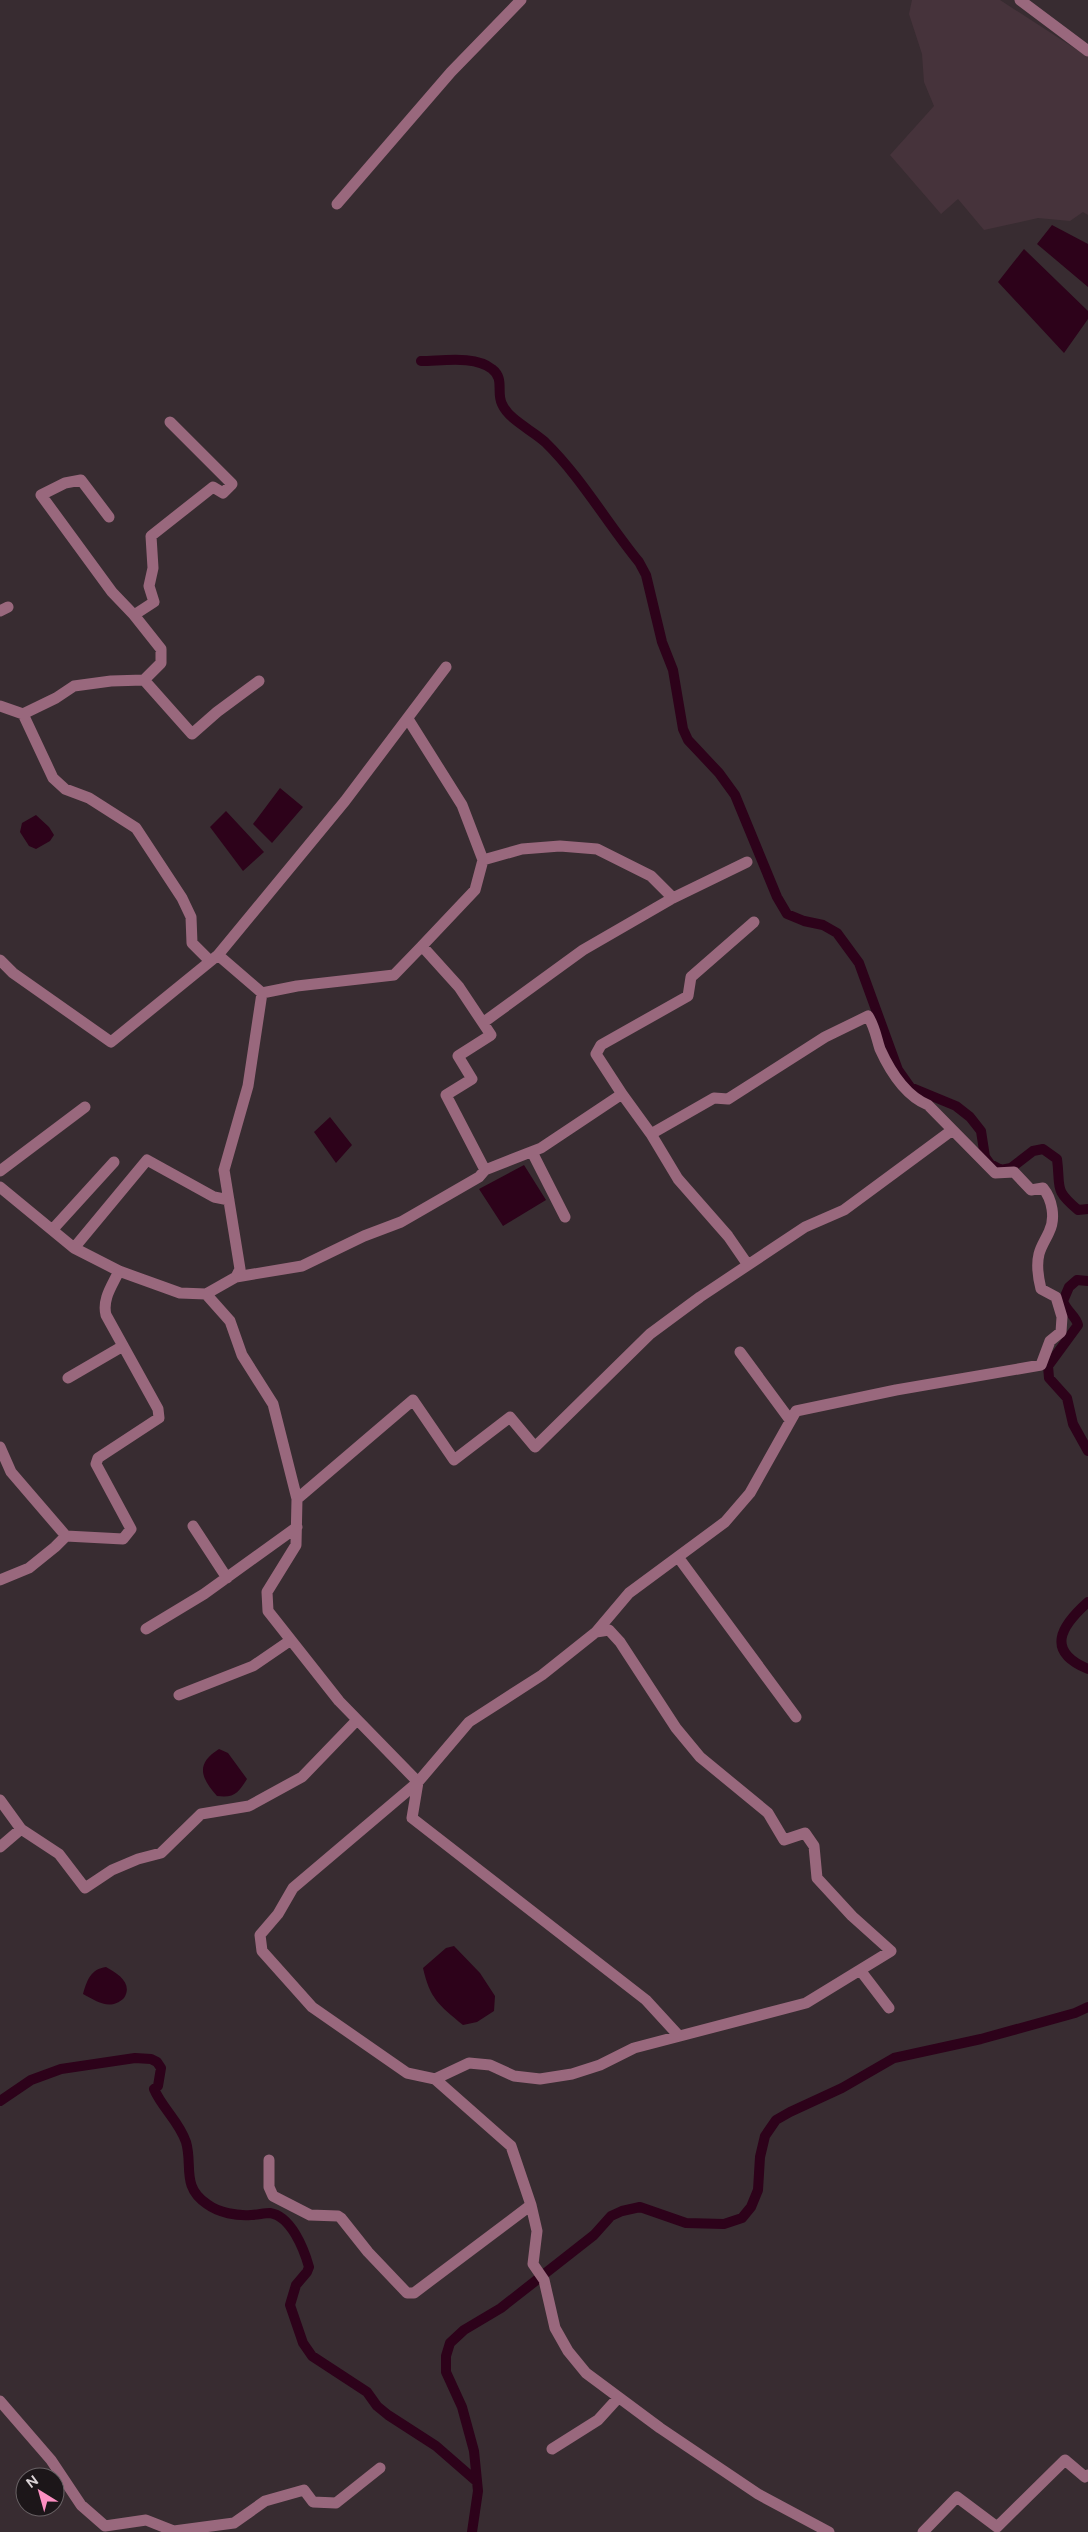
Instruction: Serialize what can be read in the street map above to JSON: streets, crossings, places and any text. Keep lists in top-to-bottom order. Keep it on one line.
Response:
{"north":"top left"}
